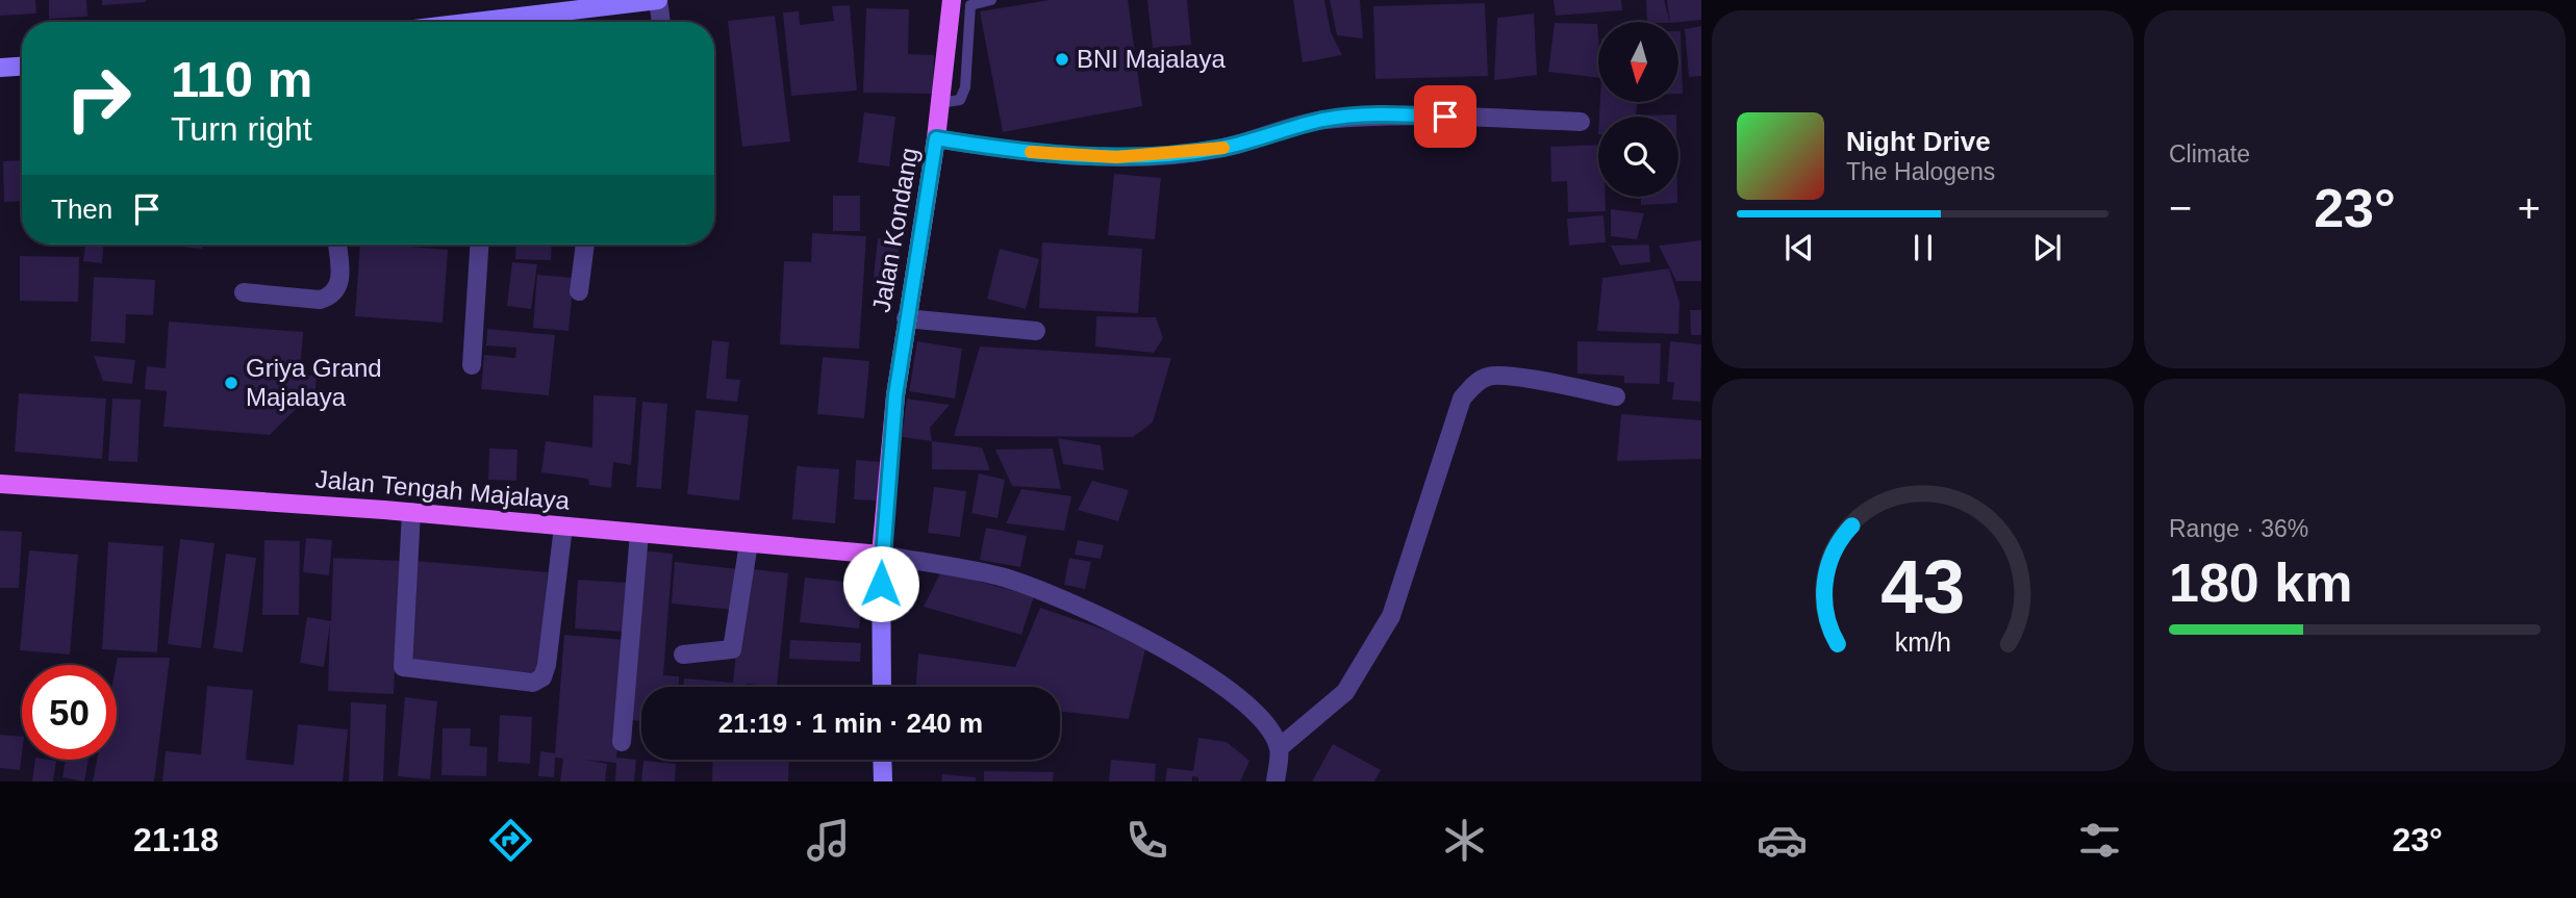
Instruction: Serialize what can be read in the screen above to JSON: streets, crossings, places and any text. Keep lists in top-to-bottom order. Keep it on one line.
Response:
{"streets":{"main road":["Jalan Kondang","Jalan Tengah Majalaya"]},"crossings":[["Jalan Kondang","Jalan Tengah Majalaya"]],"places":["BNI Majalaya","Griya Grand Majalaya"],"north":"bottom","page":{"tile":["Climate",["Range · 36%","180 km"]],"turn":["110 m","Turn right"],"song":["Night Drive","The Halogens"],"then":"Then","heat":["−","23°","+"],"limit":"50","trip":"21:19 · 1 min · 240 m","tabs":["21:18","23°"],"gauge":["43","km/h"]}}
